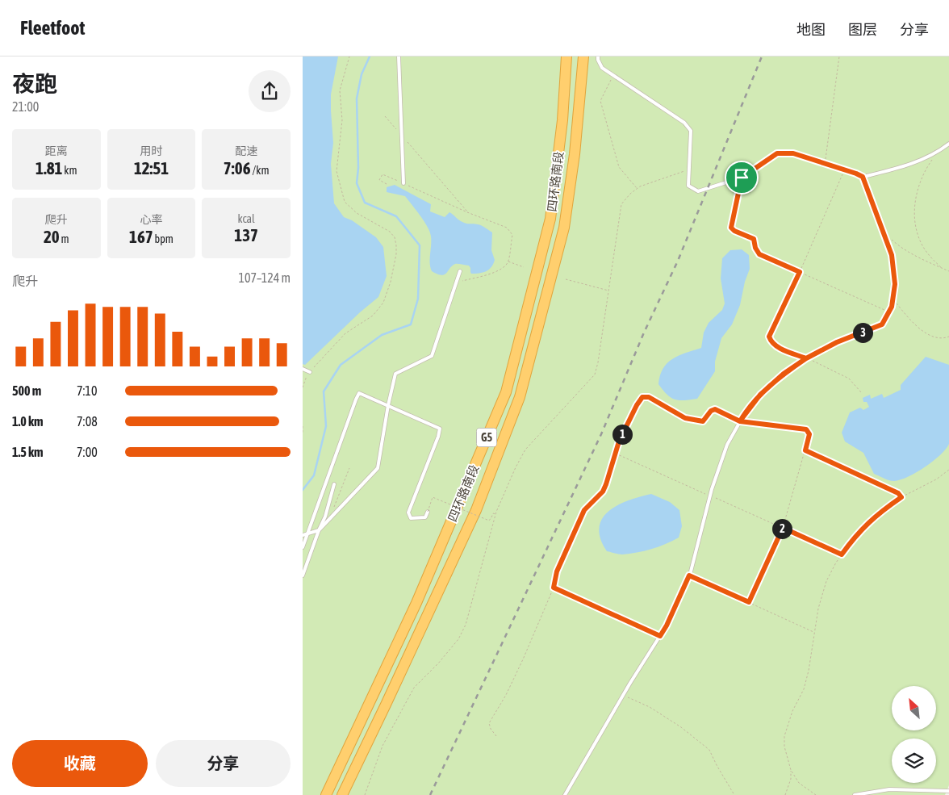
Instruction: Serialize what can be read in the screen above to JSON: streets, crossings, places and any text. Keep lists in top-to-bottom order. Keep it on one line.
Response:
{"streets":{"highway":["四环路南段","G5"]},"north":"top left","page":{"header":"Fleetfoot","nav":["地图","图层","分享"],"heading":["夜跑","21:00"],"stats":[["距离","1.81 km"],["用时","12:51"],["配速","7:06 /km"],["爬升","20 m"],["心率","167 bpm"],["kcal","137"]],"chart":["爬升","107–124 m"],"pins":["3","1","2"],"list":[{"name":"500 m","note":"7:10"},{"name":"1.0 km","note":"7:08"},{"name":"1.5 km","note":"7:00"}],"buttons":["收藏","分享"]}}
